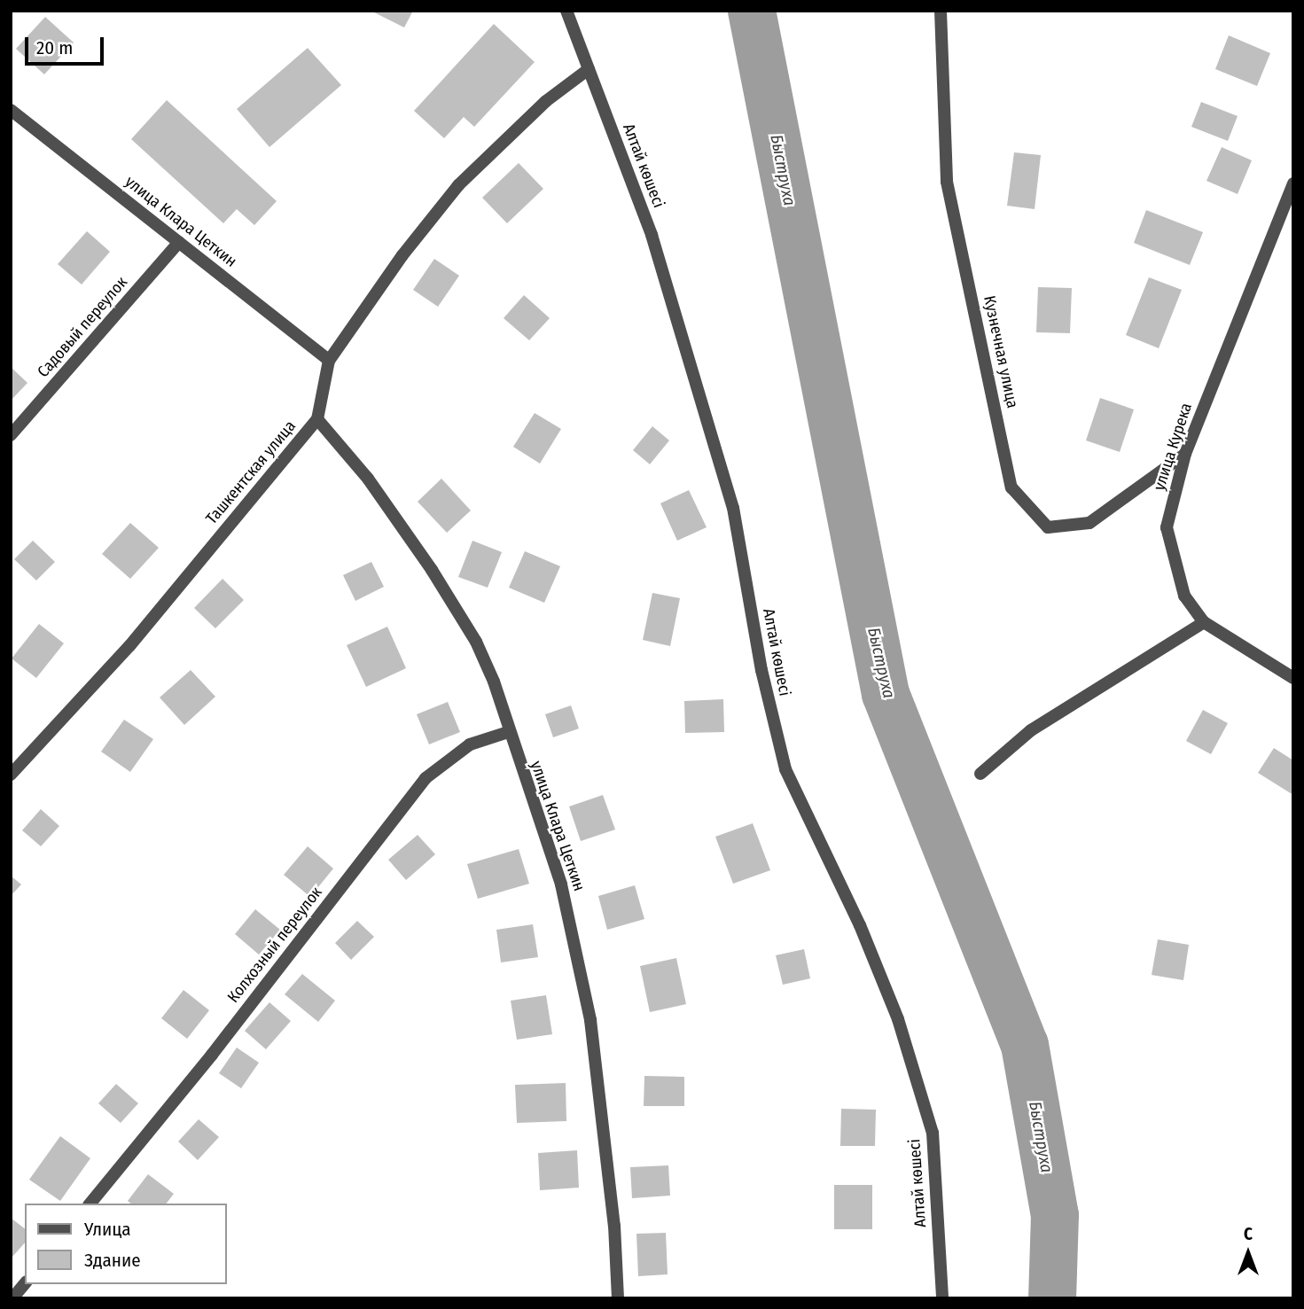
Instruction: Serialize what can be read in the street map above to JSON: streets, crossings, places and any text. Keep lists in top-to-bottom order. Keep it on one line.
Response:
{"streets":{"street":["Алтай көшесі","улица Клара Цеткин","Садовый переулок","Кузнечная улица","улица Курека","Ташкентская улица","Колхозный переулок"]},"crossings":[["Алтай көшесі","Ташкентская улица"],["улица Клара Цеткин","Садовый переулок"],["улица Клара Цеткин","Ташкентская улица"],["улица Клара Цеткин","Колхозный переулок"],["Кузнечная улица","улица Курека"]],"water":["Быструха"],"legend":["Улица","Здание"],"scale_bar":"20 m","north":"top"}
